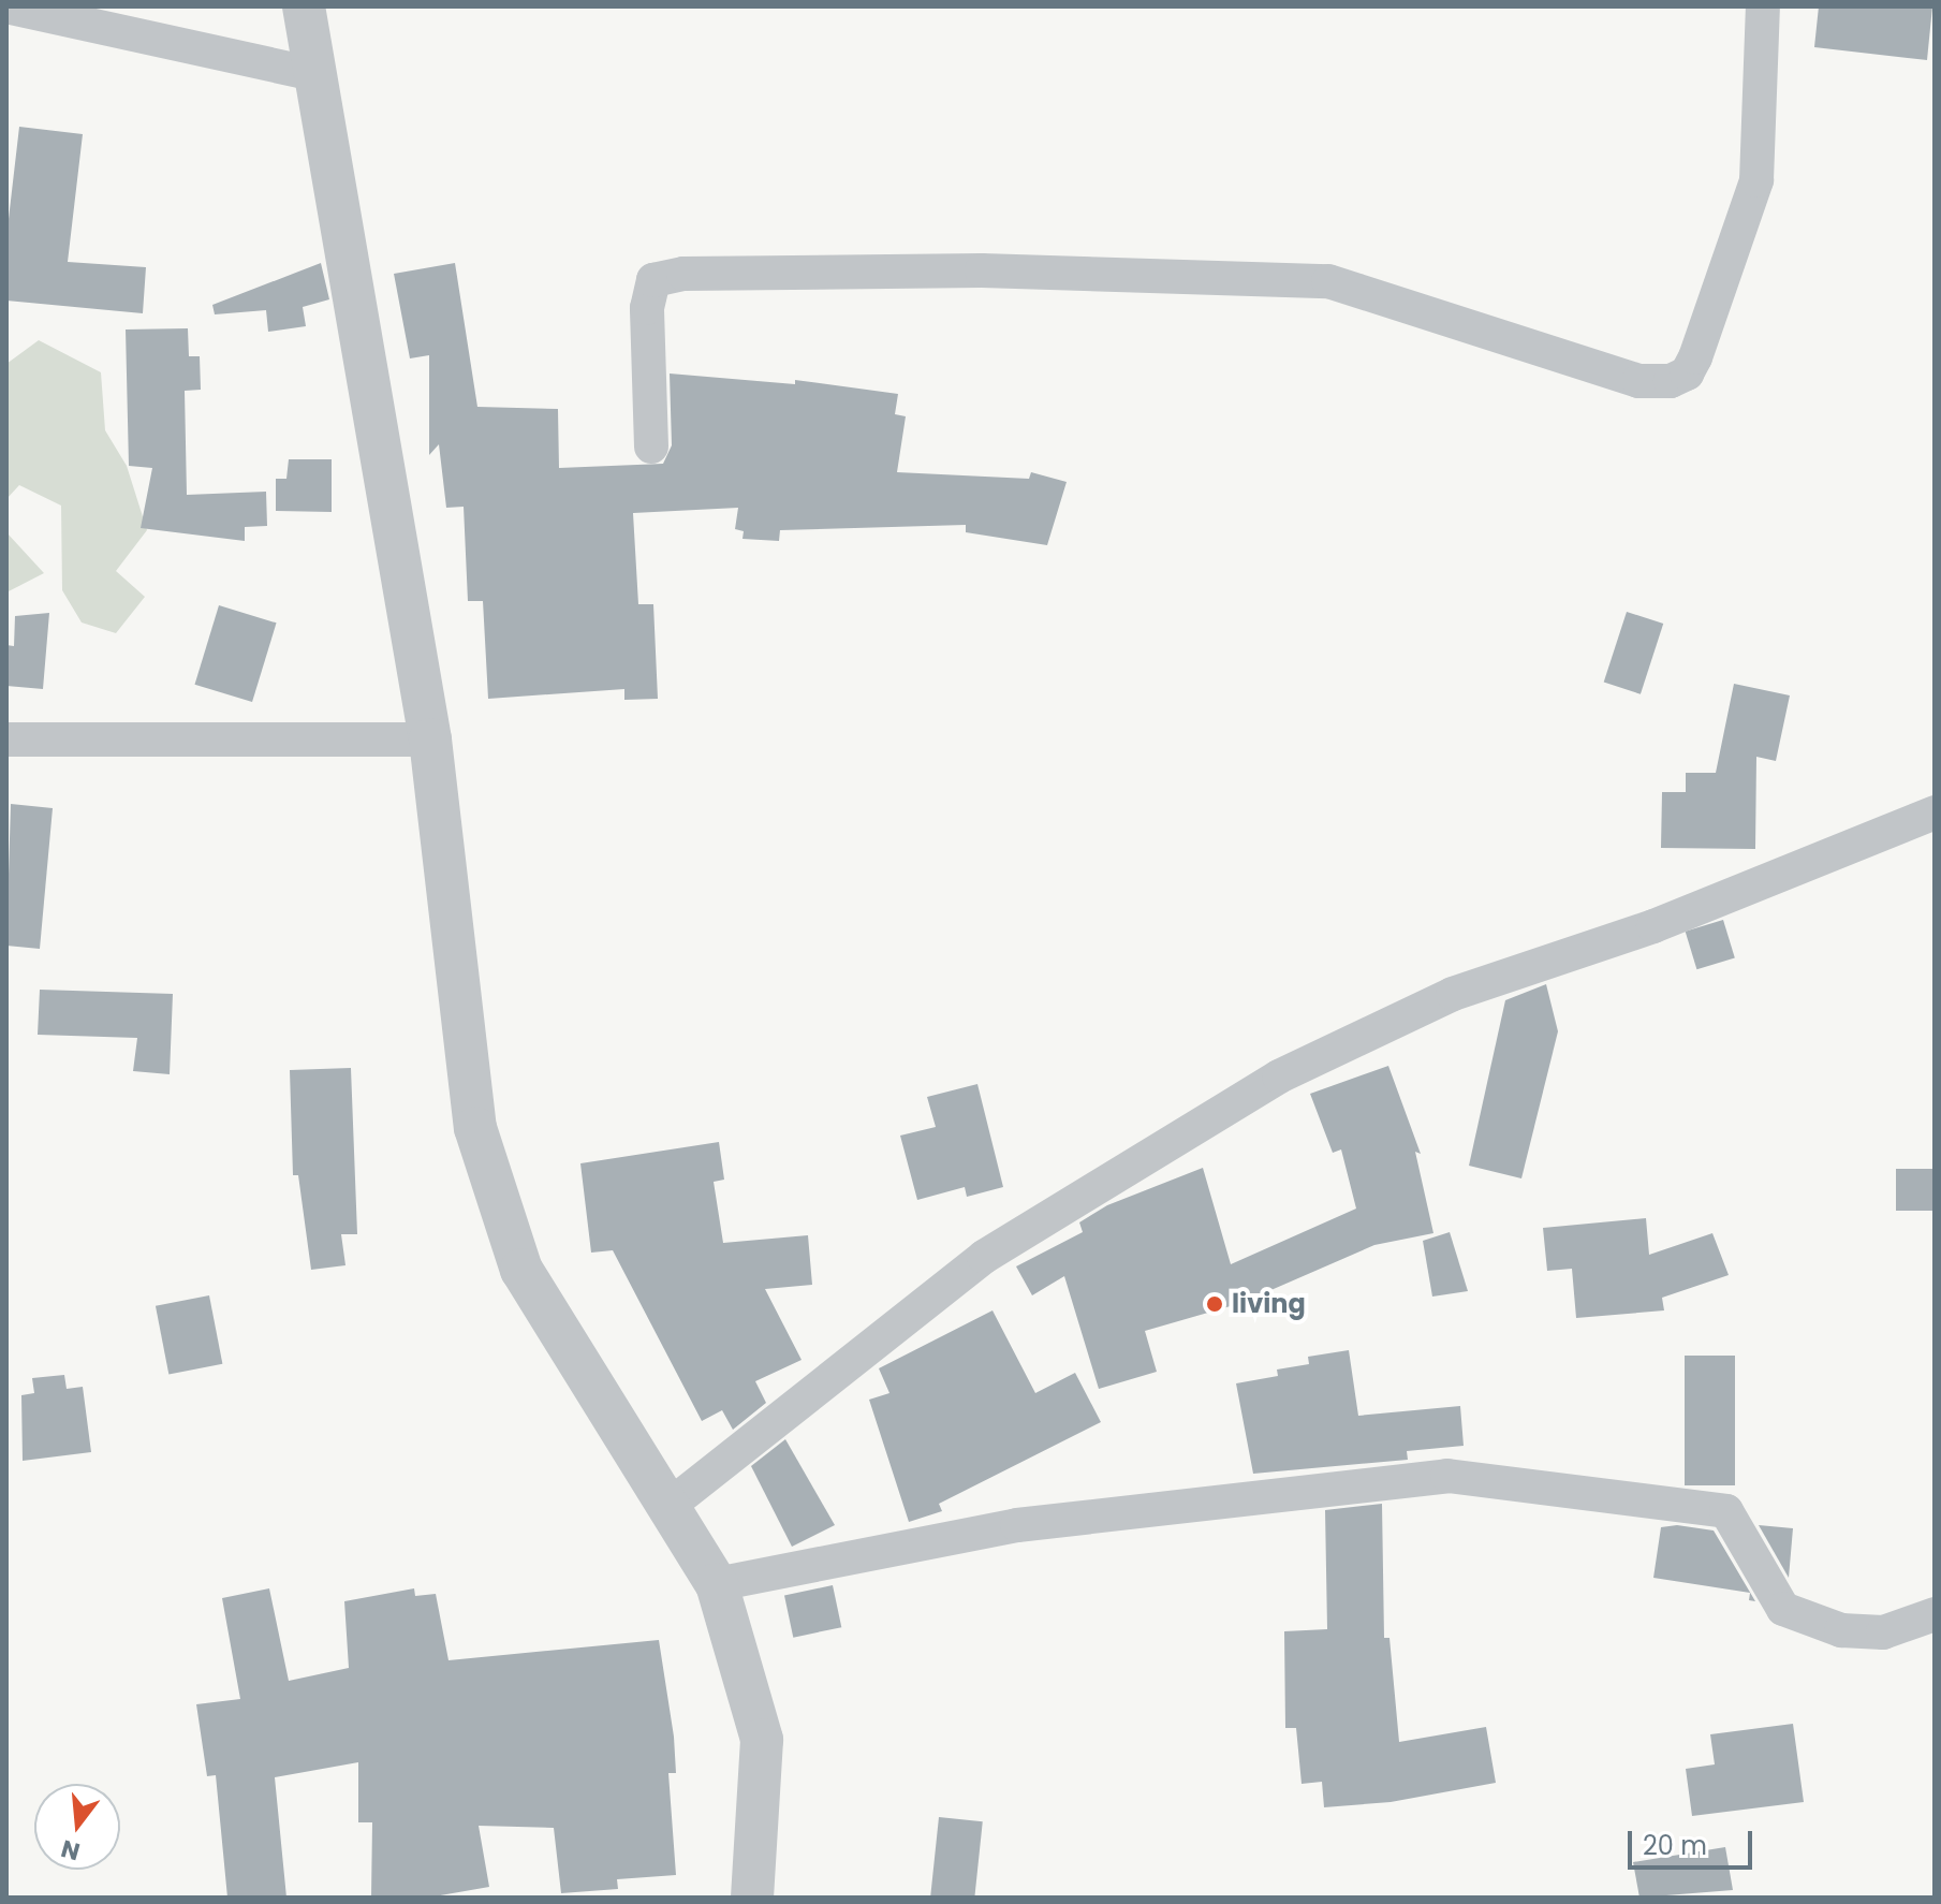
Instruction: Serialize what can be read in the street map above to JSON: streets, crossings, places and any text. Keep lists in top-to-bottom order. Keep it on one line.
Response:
{"places":["living"],"scale_bar":"20 m","north":"bottom"}
